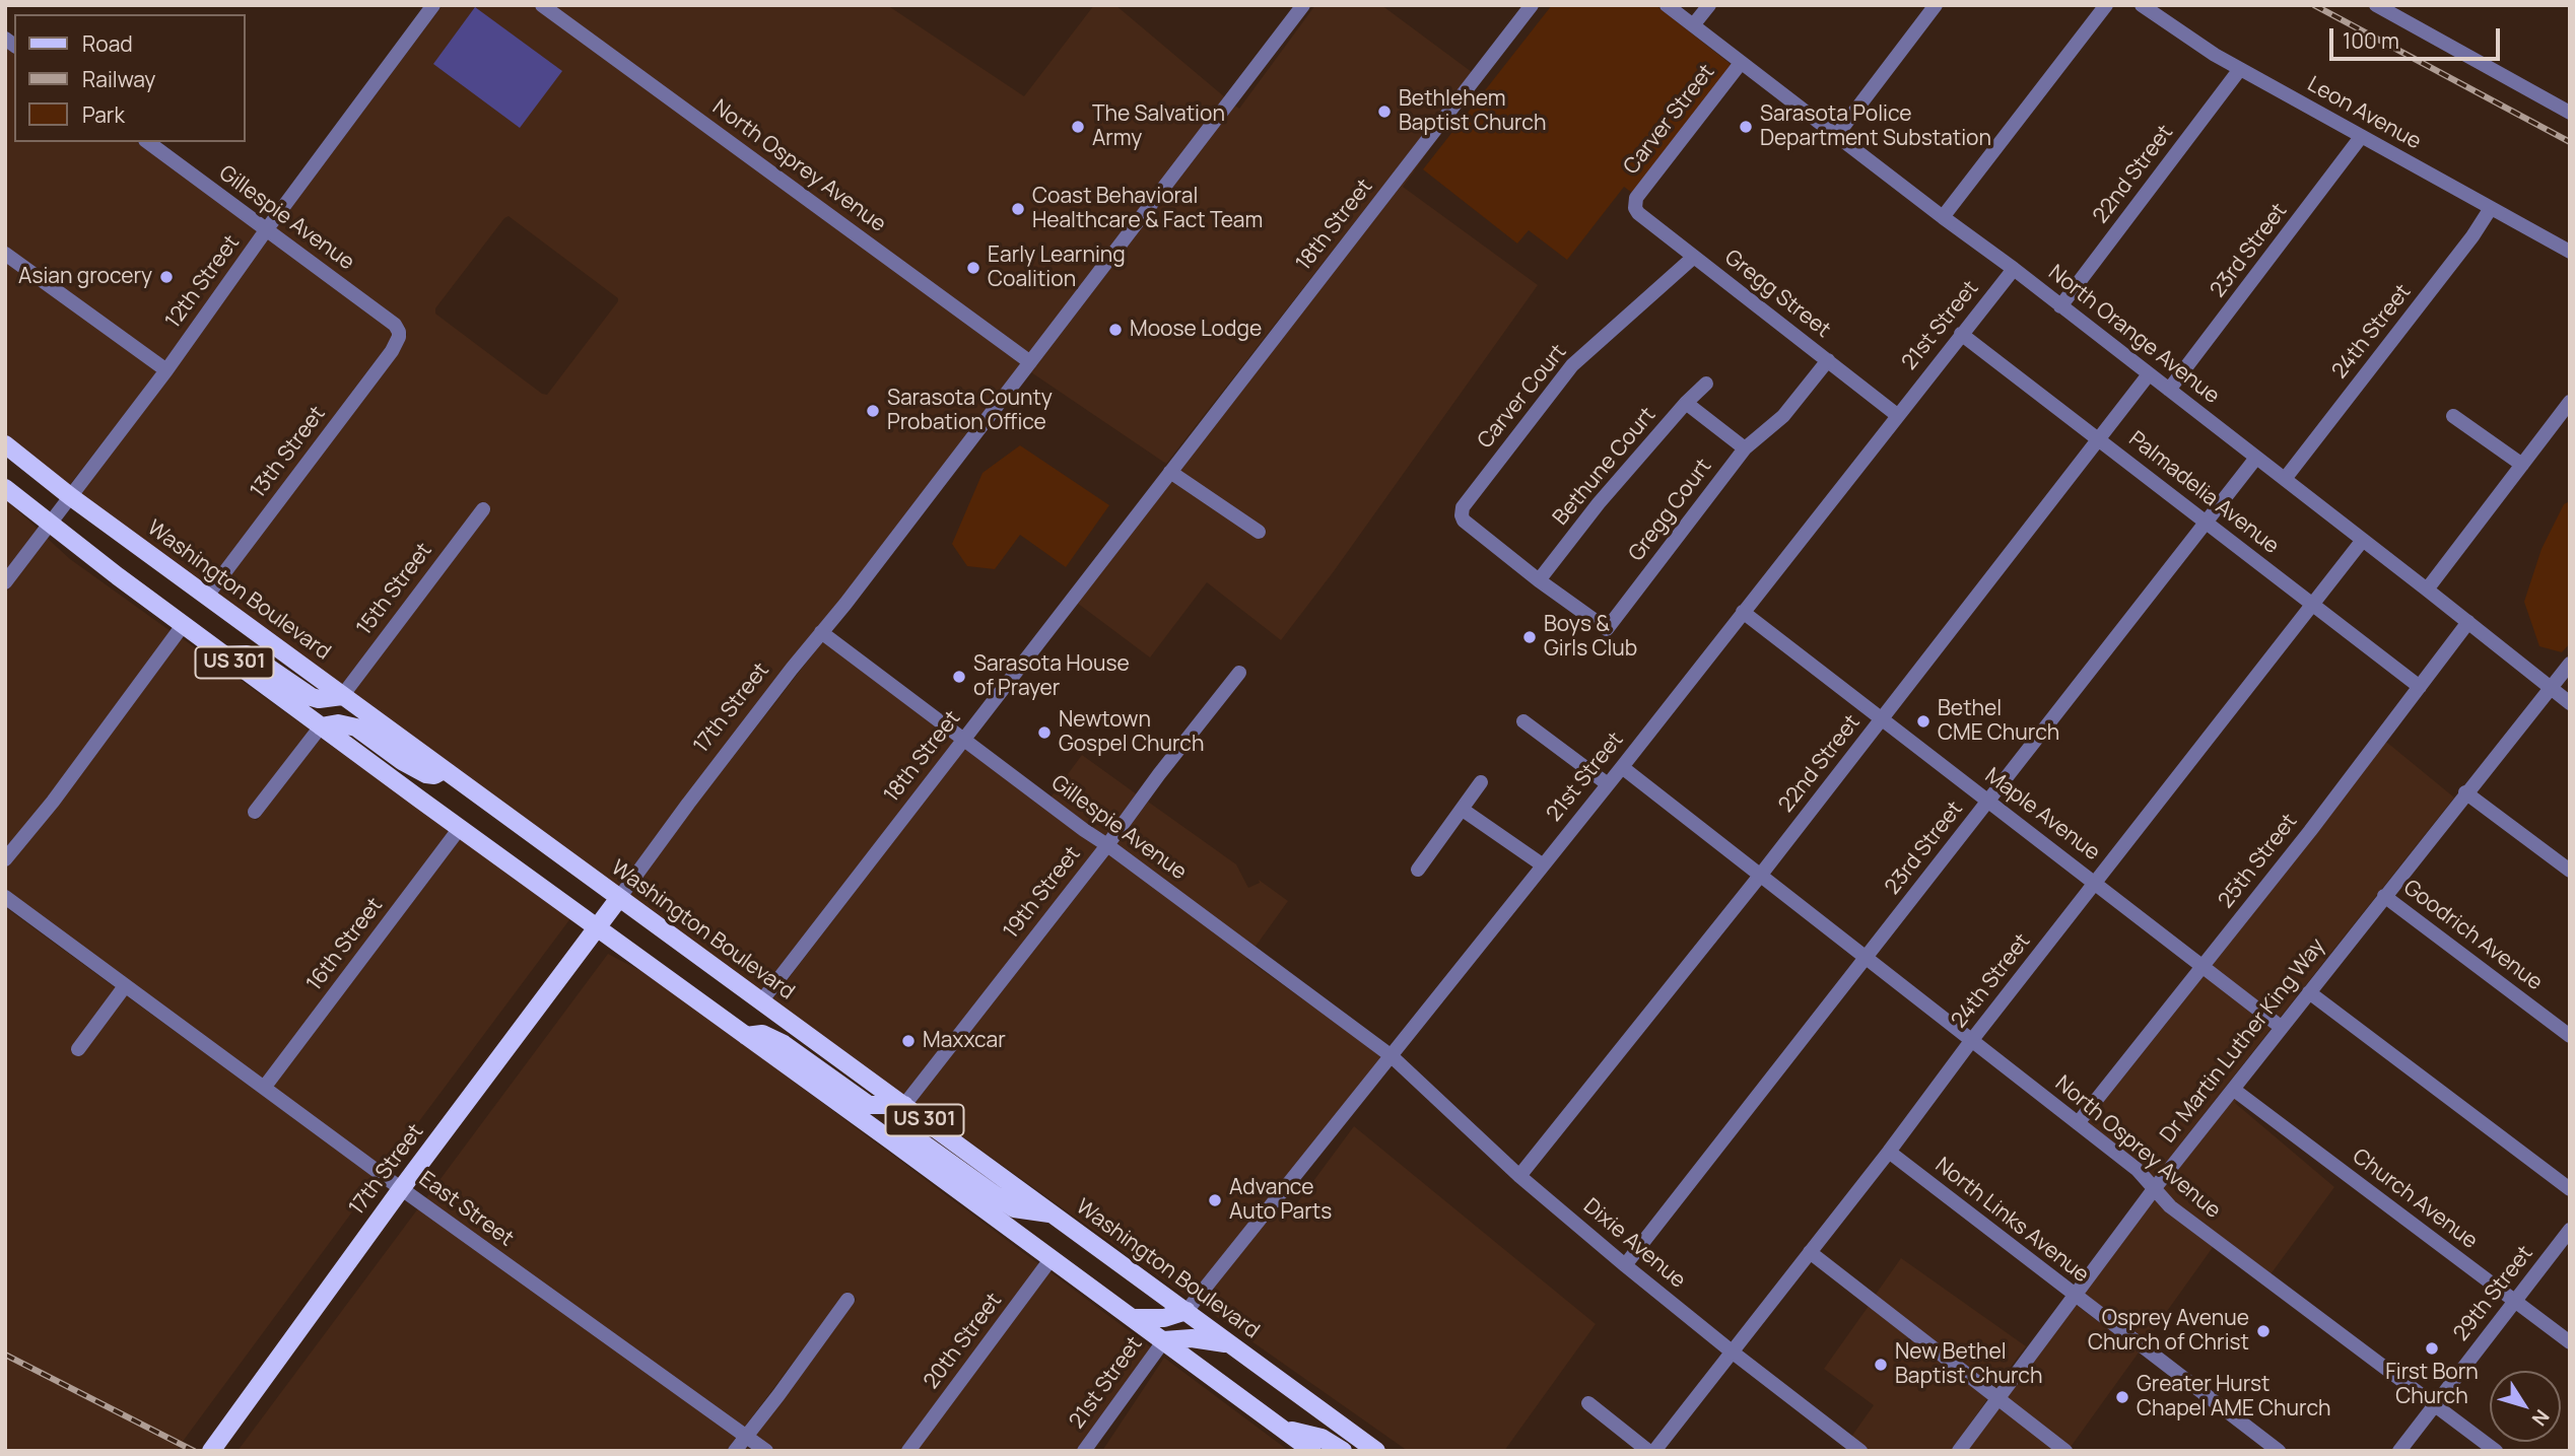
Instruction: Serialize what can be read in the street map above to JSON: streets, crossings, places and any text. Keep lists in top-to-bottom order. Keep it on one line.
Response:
{"streets":{"main road":["Washington Boulevard","US 301","17th Street"],"street":["Leon Avenue","Carver Street","North Osprey Avenue","22nd Street","Gillespie Avenue","18th Street","23rd Street","12th Street","Gregg Street","21st Street","24th Street","North Orange Avenue","Carver Court","13th Street","Bethune Court","Palmadelia Avenue","Gregg Court","15th Street","Maple Avenue","25th Street","19th Street","Goodrich Avenue","16th Street","Dr Martin Luther King Way","Church Avenue","East Street","North Links Avenue","Dixie Avenue","29th Street","20th Street"]},"crossings":[["Leon Avenue","22nd Street"],["Leon Avenue","23rd Street"],["Leon Avenue","24th Street"],["Carver Street","Gregg Street"],["Carver Street","North Orange Avenue"],["North Osprey Avenue","22nd Street"],["North Osprey Avenue","23rd Street"],["North Osprey Avenue","21st Street"],["North Osprey Avenue","24th Street"],["North Osprey Avenue","17th Street"],["North Osprey Avenue","25th Street"],["North Osprey Avenue","Dr Martin Luther King Way"],["North Osprey Avenue","29th Street"],["22nd Street","North Orange Avenue"],["22nd Street","Palmadelia Avenue"],["22nd Street","Maple Avenue"],["22nd Street","Dixie Avenue"],["Gillespie Avenue","18th Street"],["Gillespie Avenue","12th Street"],["Gillespie Avenue","21st Street"],["Gillespie Avenue","13th Street"],["Gillespie Avenue","17th Street"],["Gillespie Avenue","19th Street"],["Gillespie Avenue","Dixie Avenue"],["18th Street","Washington Boulevard"],["23rd Street","North Orange Avenue"],["23rd Street","Palmadelia Avenue"],["23rd Street","Maple Avenue"],["23rd Street","Dixie Avenue"],["12th Street","Washington Boulevard"],["12th Street","US 301"],["Gregg Street","21st Street"],["Gregg Street","Carver Court"],["Gregg Street","Gregg Court"],["21st Street","North Orange Avenue"],["21st Street","Palmadelia Avenue"],["21st Street","Washington Boulevard"],["21st Street","US 301"],["21st Street","Maple Avenue"],["21st Street","Dixie Avenue"],["24th Street","North Orange Avenue"],["24th Street","Palmadelia Avenue"],["24th Street","Maple Avenue"],["24th Street","North Links Avenue"],["24th Street","Dixie Avenue"],["North Orange Avenue","25th Street"],["North Orange Avenue","Dr Martin Luther King Way"],["Carver Court","Bethune Court"],["Carver Court","Gregg Court"],["13th Street","Washington Boulevard"],["Bethune Court","Gregg Court"],["Palmadelia Avenue","25th Street"],["15th Street","Washington Boulevard"],["Washington Boulevard","17th Street"],["Washington Boulevard","19th Street"],["US 301","17th Street"],["US 301","16th Street"],["US 301","20th Street"],["17th Street","East Street"],["Maple Avenue","25th Street"],["Maple Avenue","Dr Martin Luther King Way"],["Goodrich Avenue","Dr Martin Luther King Way"],["16th Street","East Street"],["Dr Martin Luther King Way","Church Avenue"],["Dr Martin Luther King Way","North Links Avenue"],["Church Avenue","29th Street"]],"places":["Bethlehem Baptist Church","The Salvation Army","Sarasota Police Department Substation","Coast Behavioral Healthcare & Fact Team","Early Learning Coalition","Asian grocery","Moose Lodge","Sarasota County Probation Office","Boys & Girls Club","Sarasota House of Prayer","Bethel CME Church","Newtown Gospel Church","Maxxcar","Advance Auto Parts","Osprey Avenue Church of Christ","First Born Church","New Bethel Baptist Church","Greater Hurst Chapel AME Church"],"legend":["Road","Railway","Park"],"scale_bar":"100 m","north":"bottom right"}
